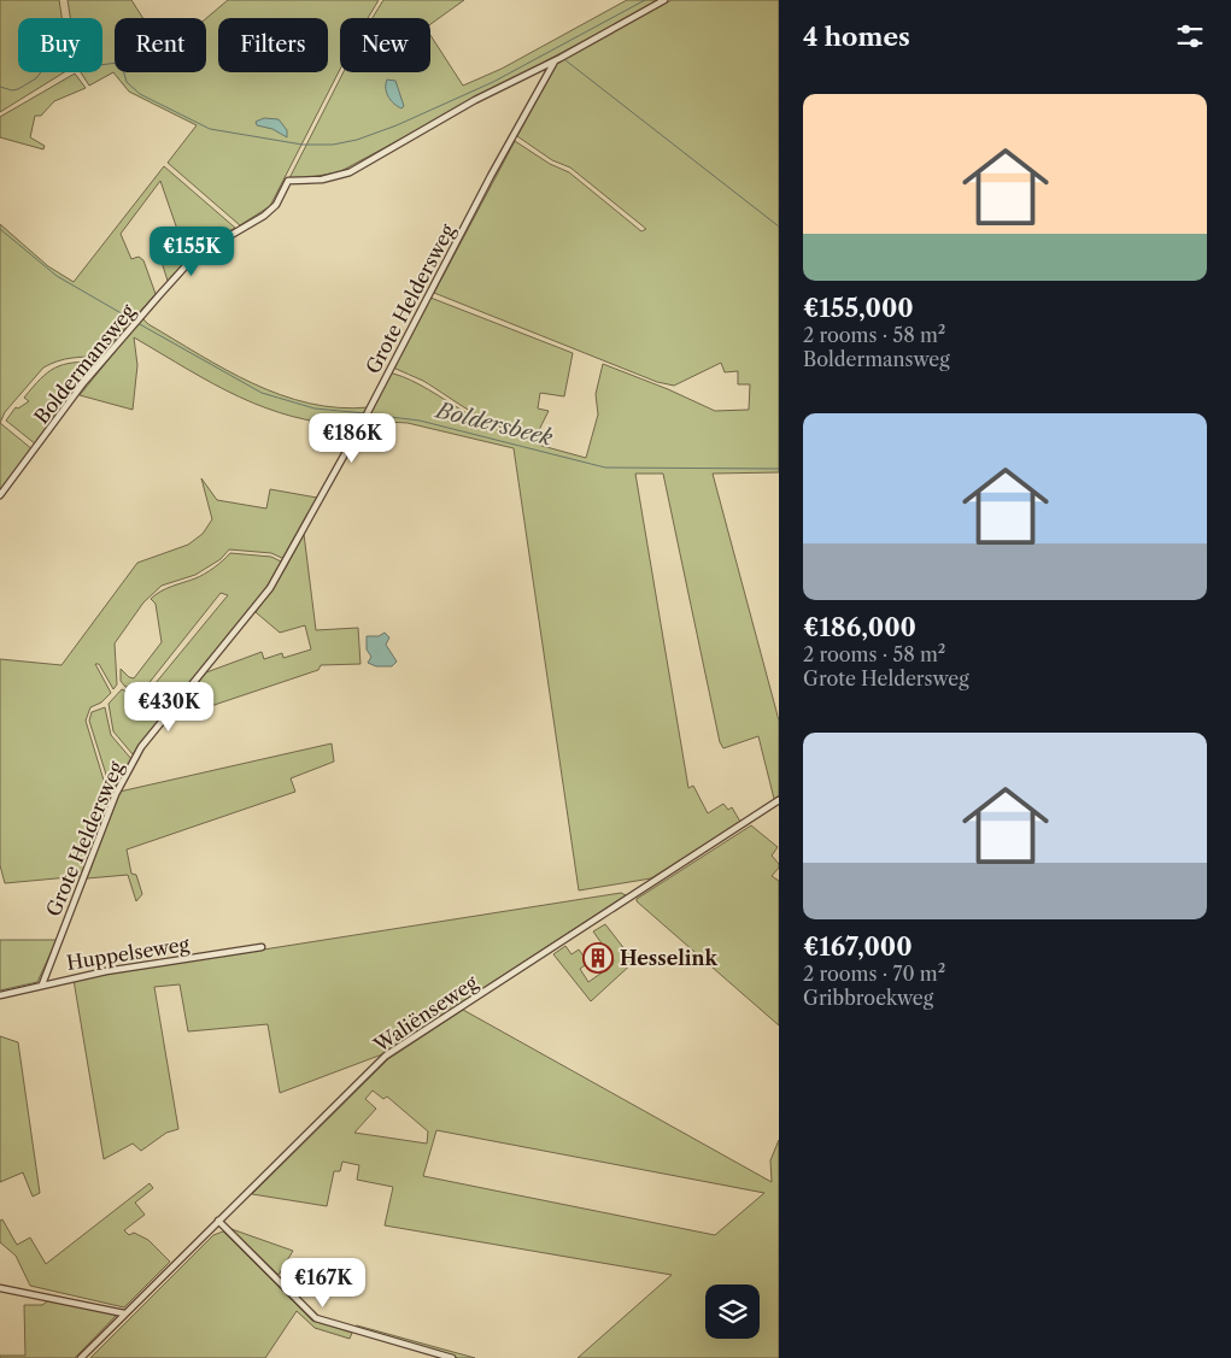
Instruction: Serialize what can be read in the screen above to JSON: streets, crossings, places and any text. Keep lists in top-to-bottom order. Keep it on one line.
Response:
{"streets":{"street":["Grote Heldersweg","Boldermansweg","Huppelseweg","Waliënseweg"]},"crossings":[["Grote Heldersweg","Boldermansweg"],["Grote Heldersweg","Huppelseweg"]],"water":["Boldersbeek"],"places":{"building":["Hesselink"]},"page":{"heading":"4 homes","chip":["Buy","Rent","Filters","New"],"list":[{"name":"€155,000","note":"2 rooms · 58 m² · Boldermansweg"},{"name":"€186,000","note":"2 rooms · 58 m² · Grote Heldersweg"},{"name":"€167,000","note":"2 rooms · 70 m² · Gribbroekweg"}],"price":["€155K","€186K","€430K","€167K"]}}
